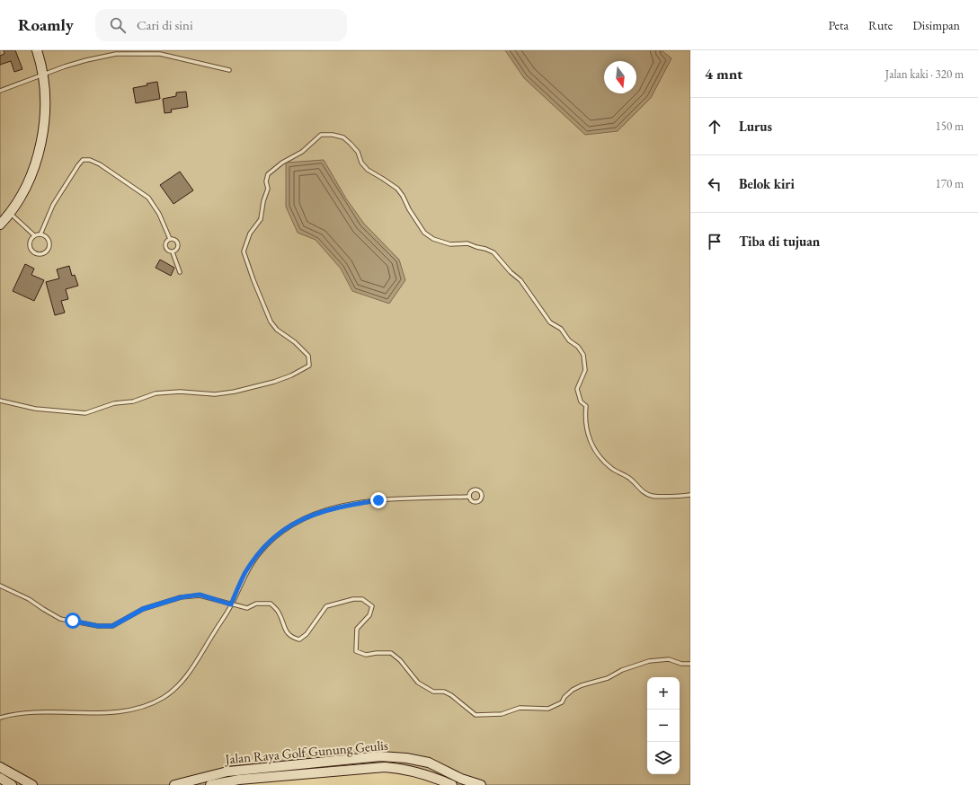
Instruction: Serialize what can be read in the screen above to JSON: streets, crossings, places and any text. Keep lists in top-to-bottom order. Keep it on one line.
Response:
{"streets":{"main road":["Jalan Raya Golf Gunung Geulis"]},"north":"bottom","page":{"header":"Roamly","search":"Cari di sini","nav":["Peta","Rute","Disimpan"],"heading":["4 mnt","Jalan kaki · 320 m"],"list":[["Lurus","150 m"],["Belok kiri","170 m"],"Tiba di tujuan"],"map_buttons":["+","−"]}}
